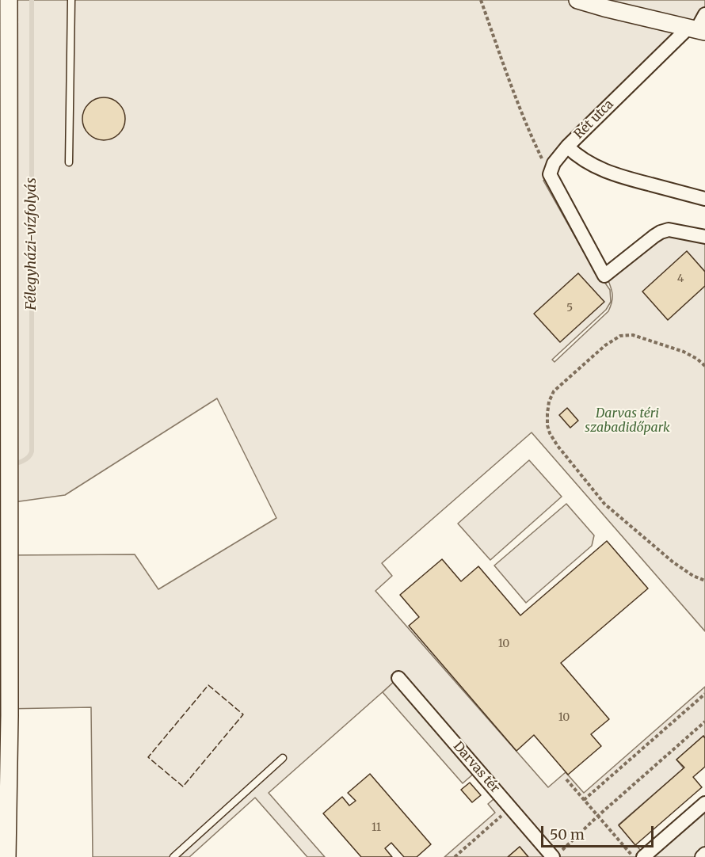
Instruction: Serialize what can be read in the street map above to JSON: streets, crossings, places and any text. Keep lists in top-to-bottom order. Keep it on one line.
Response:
{"streets":{"street":["Rét utca","Darvas tér"]},"water":["Félegyházi-vízfolyás"],"parks":["Darvas téri szabadidőpark"],"house_numbers":["4","5","10","10","11"],"scale_bar":"50 m"}
